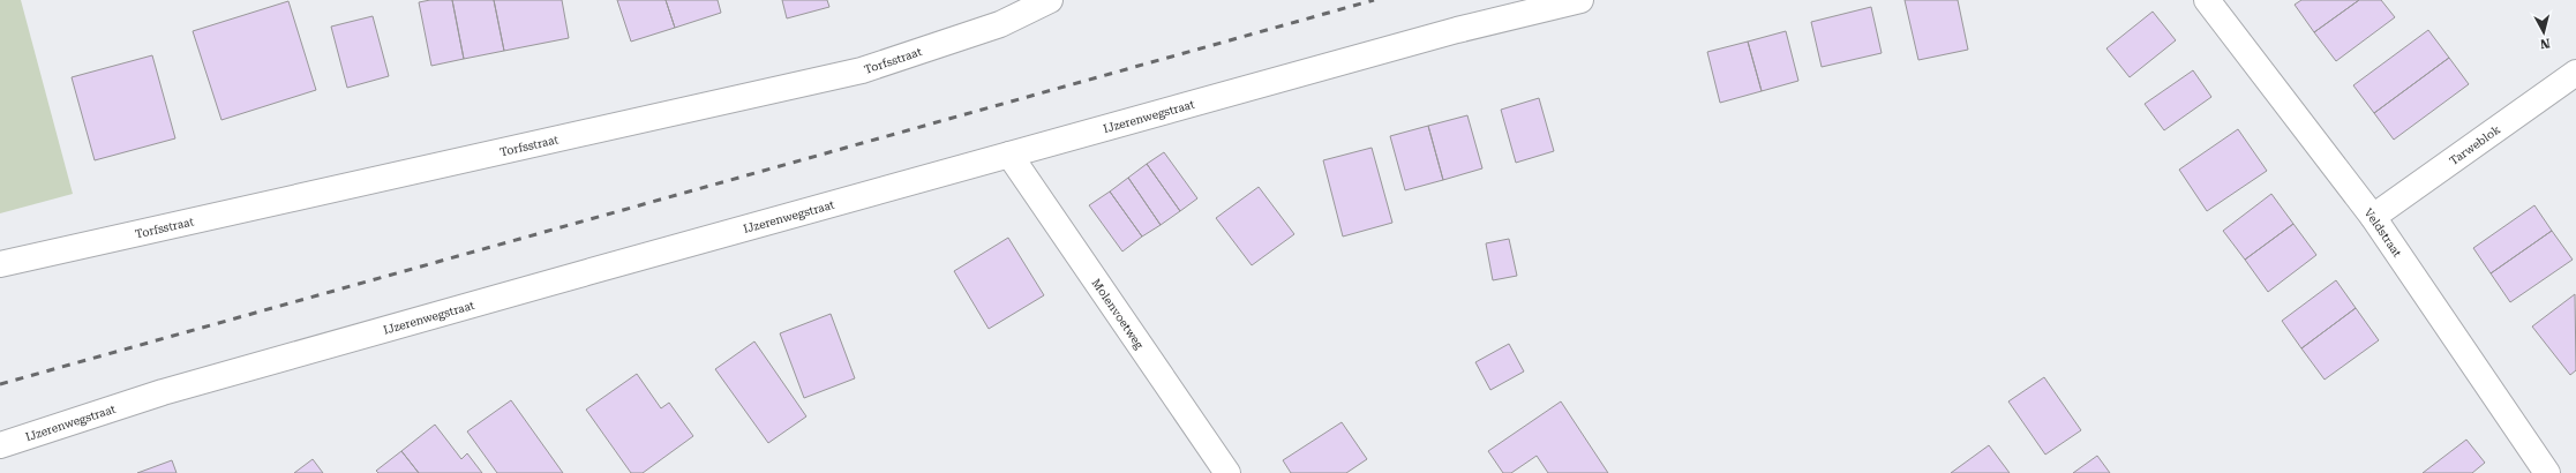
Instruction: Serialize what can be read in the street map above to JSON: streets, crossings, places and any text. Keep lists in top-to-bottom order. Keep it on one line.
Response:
{"streets":{"street":["Torfsstraat","IJzerenwegstraat","Tarweblok","Veldstraat","Molenvoetweg"]},"crossings":[["IJzerenwegstraat","Molenvoetweg"],["Tarweblok","Veldstraat"]],"north":"bottom"}
